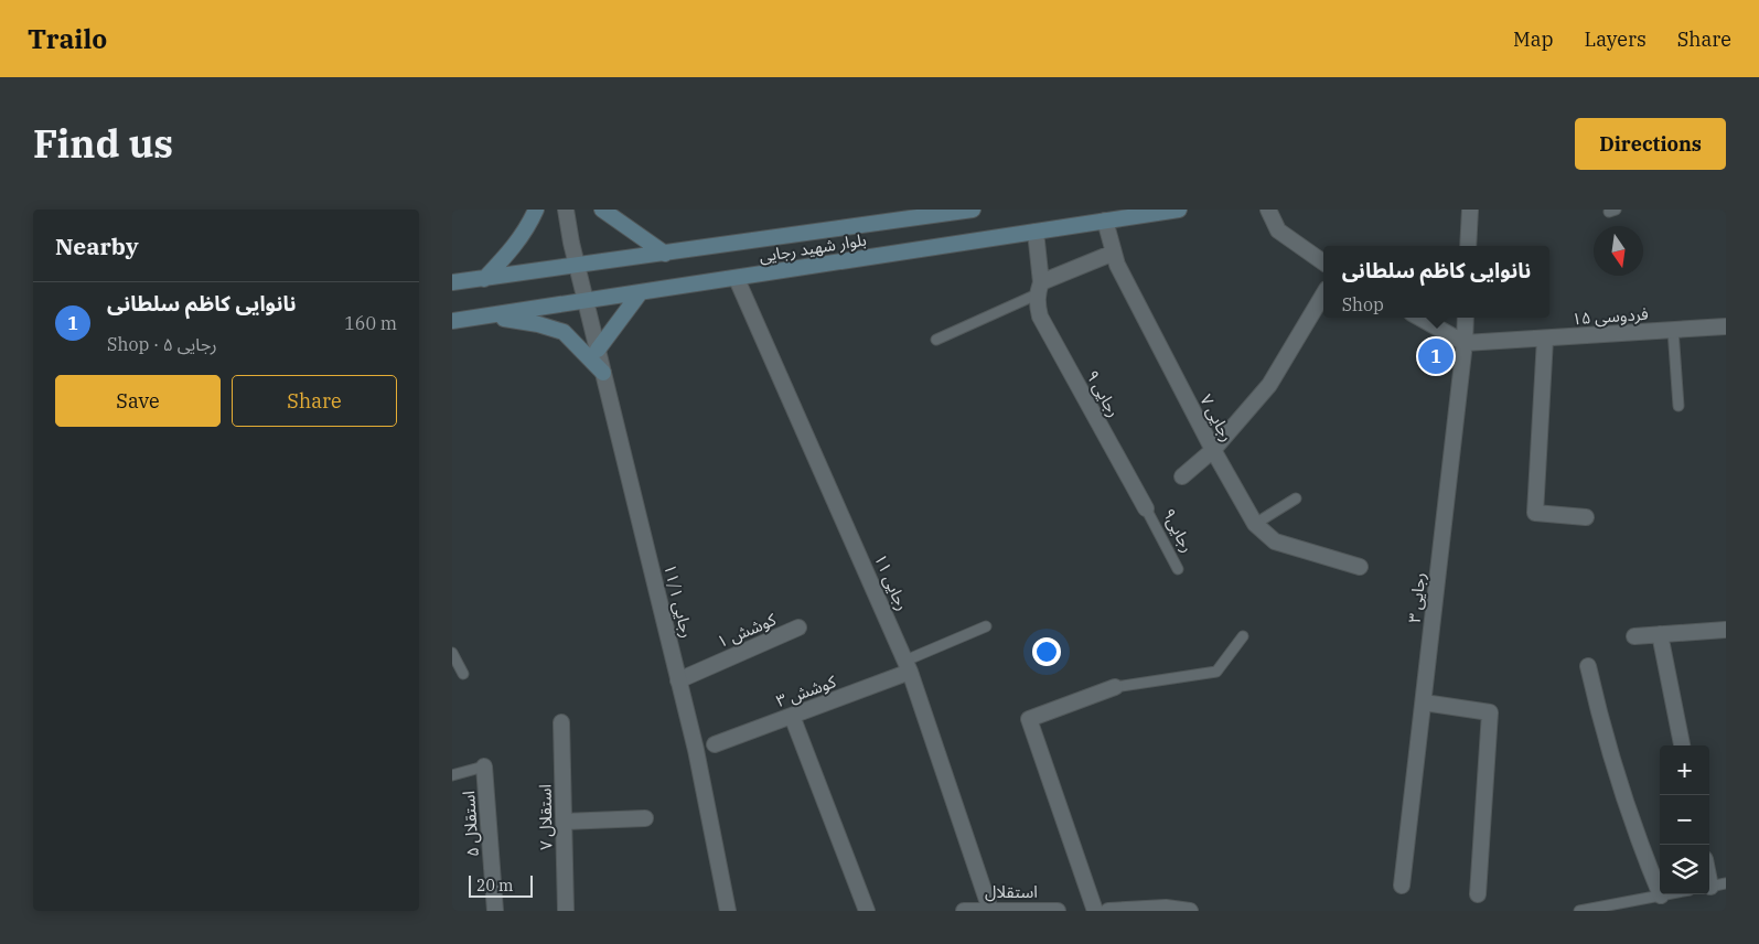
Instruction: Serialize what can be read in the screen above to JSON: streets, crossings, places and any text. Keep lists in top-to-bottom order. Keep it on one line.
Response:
{"streets":{"main road":["بلوار شهید رجایی"],"street":["فردوسی ۱۵","رجایی ۹","رجایی ۷","رجایی ۱۱","رجایی ۳","رجایی ۱۱/۱","کوشش ۱","کوشش ۳","استقلال ۷","استقلال ۵","استقلال"],"lane":["رجایی۹"]},"crossings":[["بلوار شهید رجایی","رجایی ۷"],["بلوار شهید رجایی","رجایی ۱۱"],["بلوار شهید رجایی","رجایی ۱۱/۱"],["فردوسی ۱۵","رجایی ۳"],["رجایی ۹","رجایی۹"],["رجایی ۱۱","کوشش ۳"],["رجایی ۱۱","استقلال"],["رجایی ۱۱/۱","کوشش ۱"]],"scale_bar":"20 m","north":"bottom","page":{"header":"Trailo","nav":["Map","Layers","Share"],"title":"Find us","buttons":["Directions",["Save","Share"]],"heading":"Nearby","popup":["نانوایی کاظم سلطانی","Shop"],"list":[{"mark":"1","name":"نانوایی کاظم سلطانی","note":"Shop · رجایی ۵","value":"160 m"}],"pins":"1","map_buttons":["+","−"],"scale":"20 m"}}
